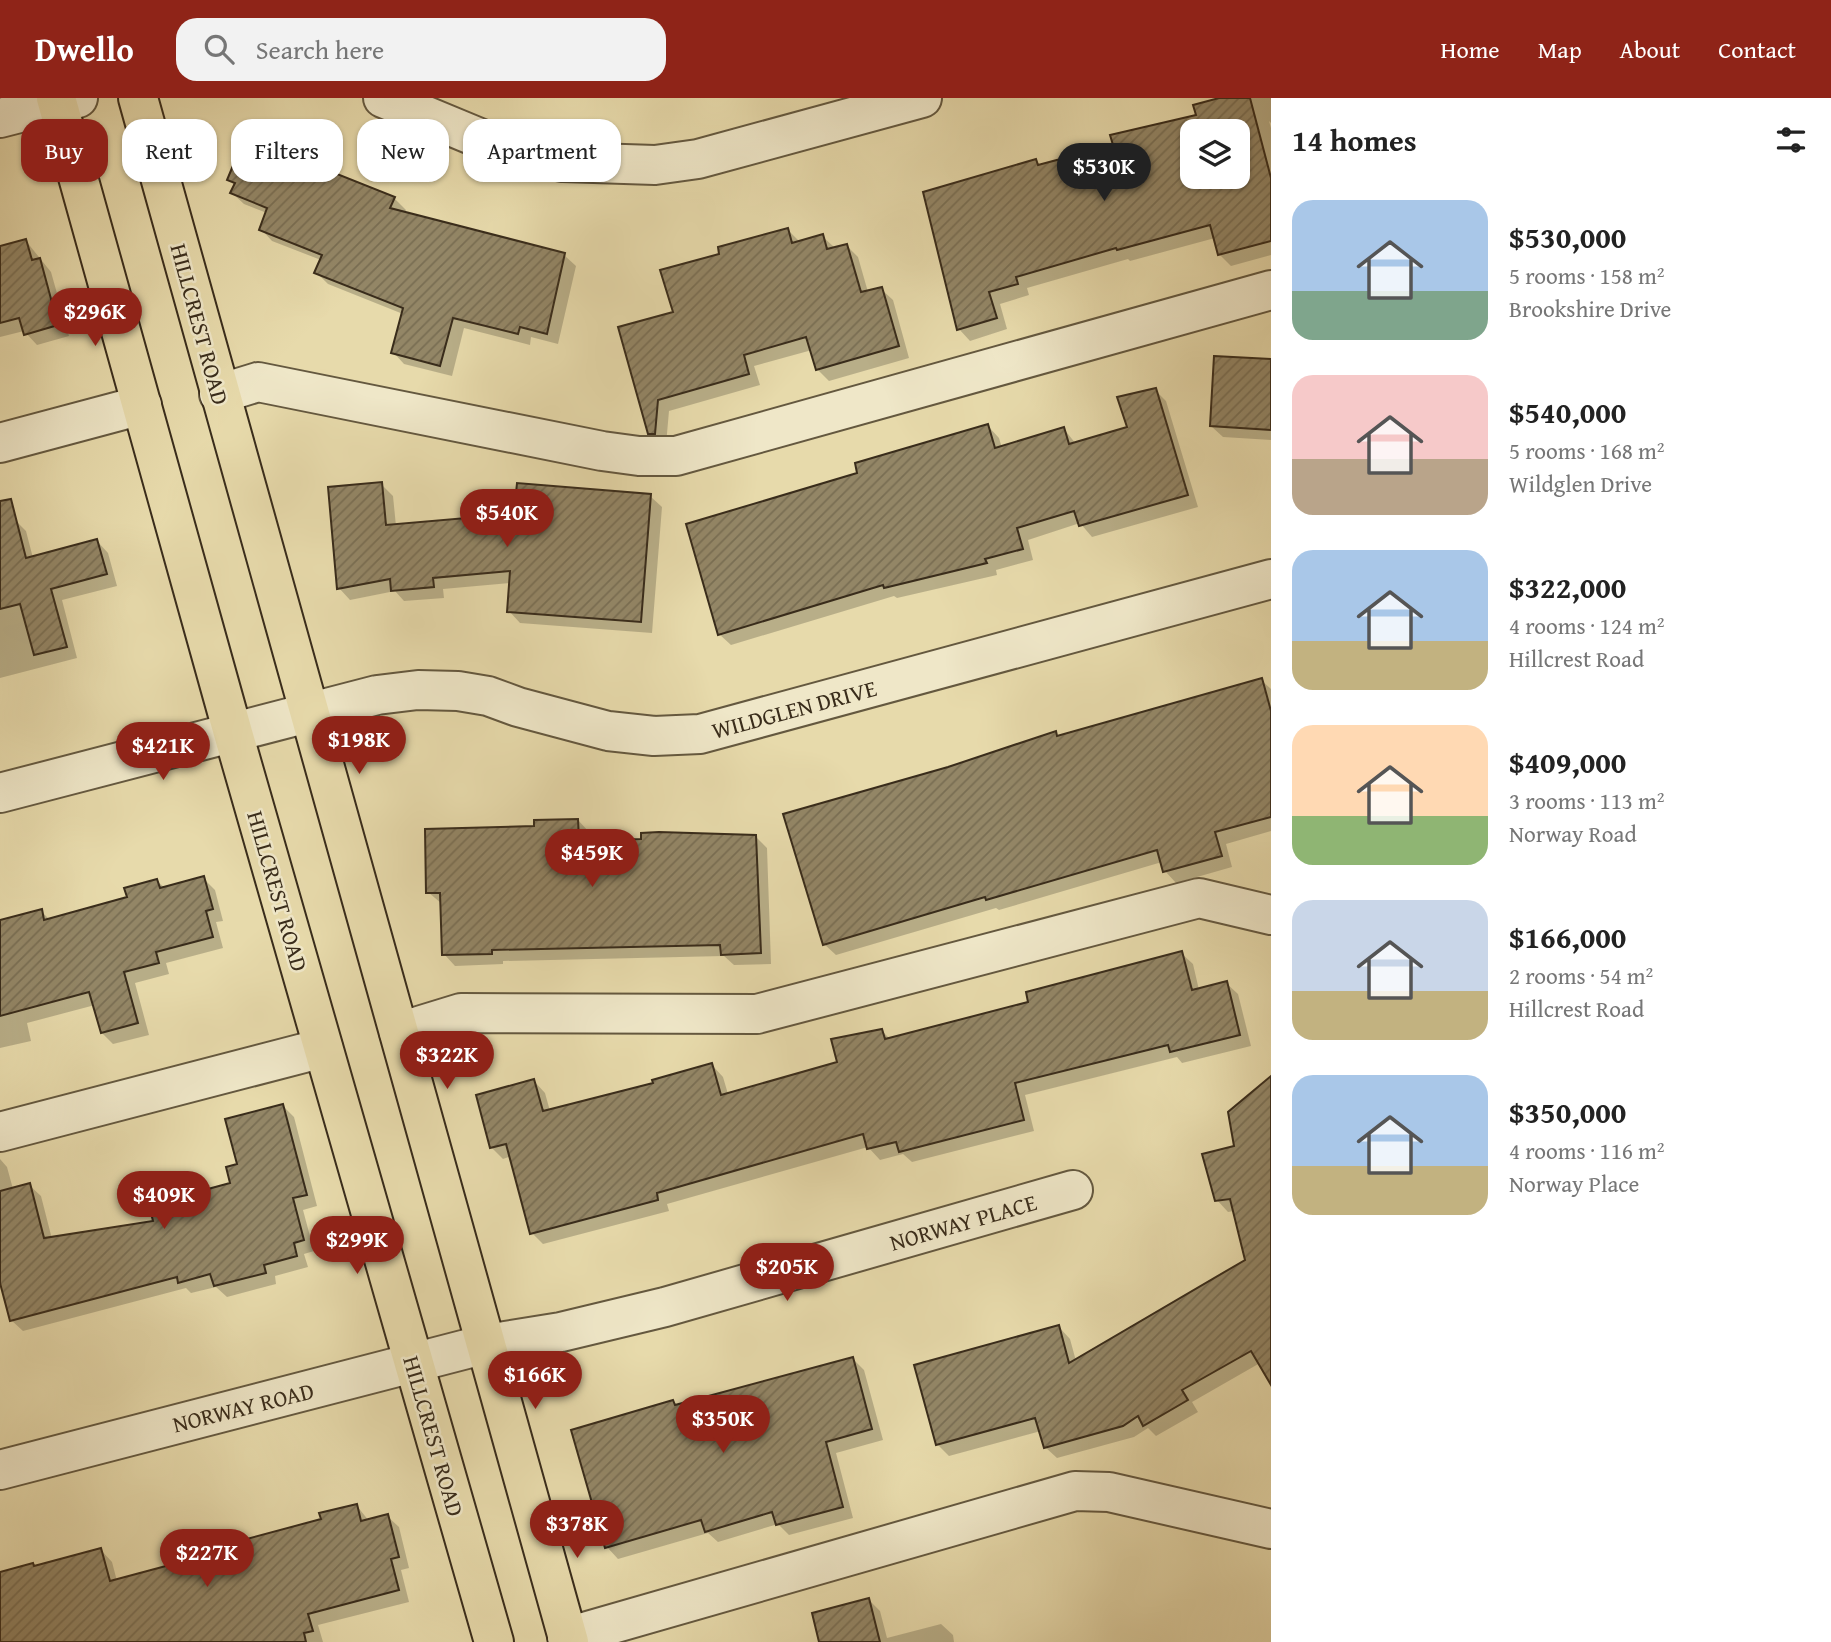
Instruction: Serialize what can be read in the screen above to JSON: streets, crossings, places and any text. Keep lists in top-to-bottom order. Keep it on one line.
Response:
{"streets":{"main road":["HILLCREST ROAD"],"street":["WILDGLEN DRIVE","NORWAY PLACE","NORWAY ROAD"]},"crossings":[["HILLCREST ROAD","WILDGLEN DRIVE"],["HILLCREST ROAD","NORWAY PLACE"],["HILLCREST ROAD","NORWAY ROAD"],["NORWAY PLACE","NORWAY ROAD"]],"page":{"header":"Dwello","search":"Search here","nav":["Home","Map","About","Contact"],"heading":"14 homes","chip":["Buy","Rent","Filters","New","Apartment"],"price":["$530K","$296K","$540K","$198K","$421K","$459K","$322K","$409K","$299K","$205K","$166K","$350K","$378K","$227K"],"list":[{"name":"$530,000","note":"5 rooms · 158 m² · Brookshire Drive"},{"name":"$540,000","note":"5 rooms · 168 m² · Wildglen Drive"},{"name":"$322,000","note":"4 rooms · 124 m² · Hillcrest Road"},{"name":"$409,000","note":"3 rooms · 113 m² · Norway Road"},{"name":"$166,000","note":"2 rooms · 54 m² · Hillcrest Road"},{"name":"$350,000","note":"4 rooms · 116 m² · Norway Place"}]}}
